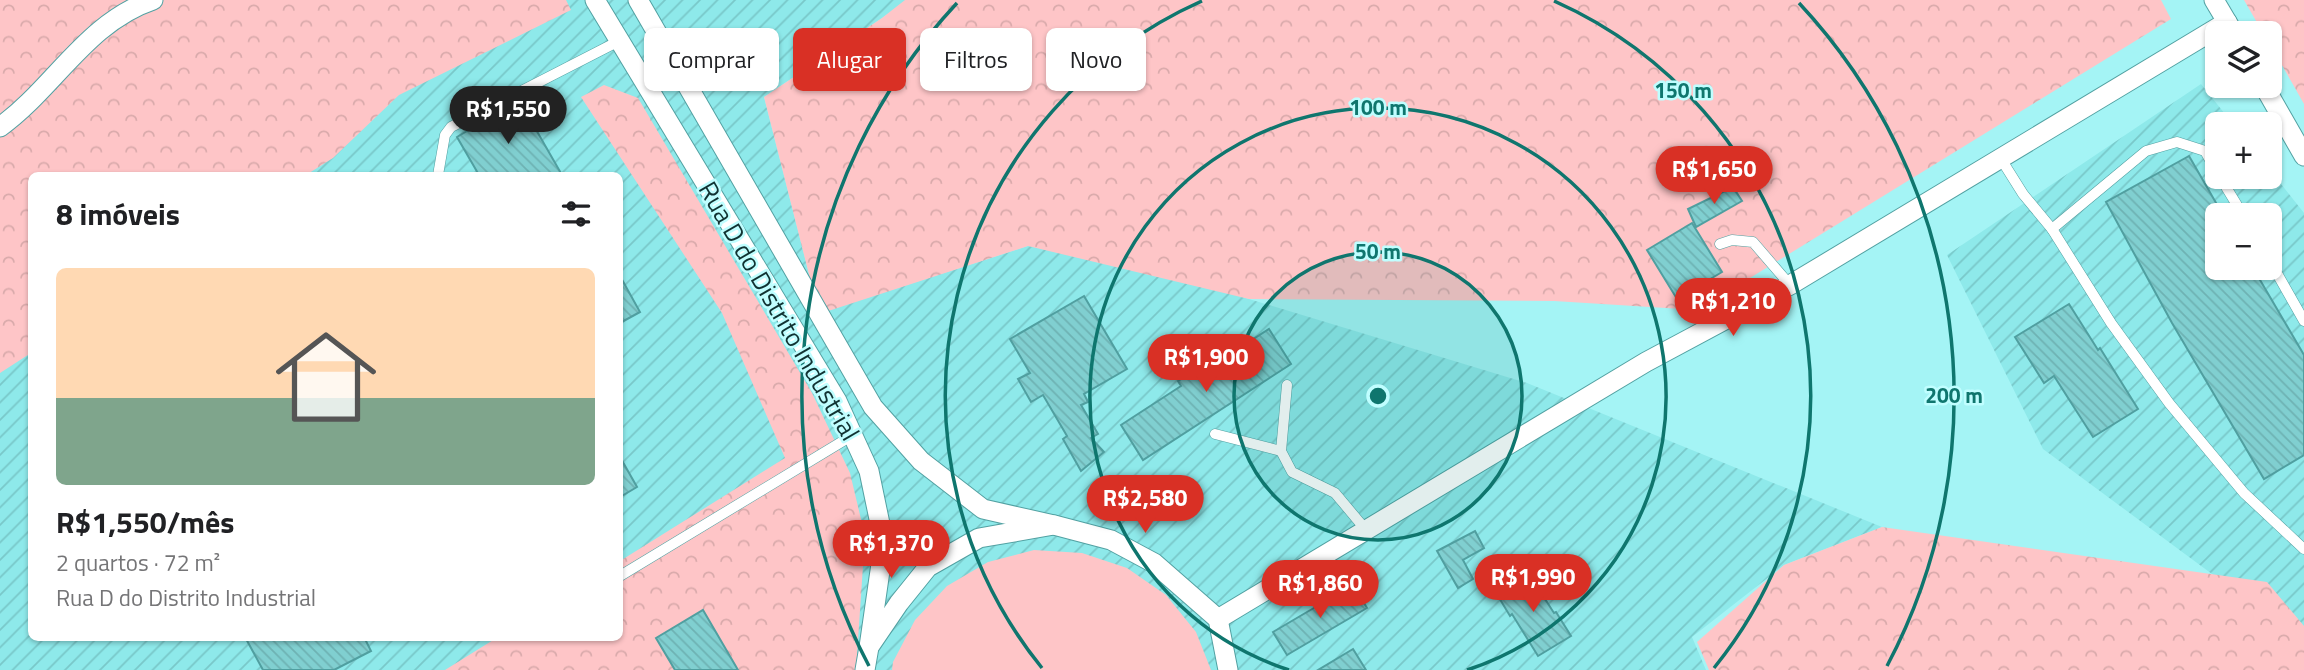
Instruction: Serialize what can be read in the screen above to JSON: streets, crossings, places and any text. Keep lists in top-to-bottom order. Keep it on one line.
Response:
{"streets":{"street":["Rua D do Distrito Industrial"]},"page":{"map_buttons":["+","−"],"chip":["Comprar","Alugar","Filtros","Novo"],"price":["R$1,550","R$1,650","R$1,210","R$1,900","R$2,580","R$1,370","R$1,990","R$1,860"],"heading":"8 imóveis","list":[{"name":"R$1,550/mês","note":"2 quartos · 72 m² · Rua D do Distrito Industrial"}]},"rings":["150 m","100 m","50 m","200 m"]}
